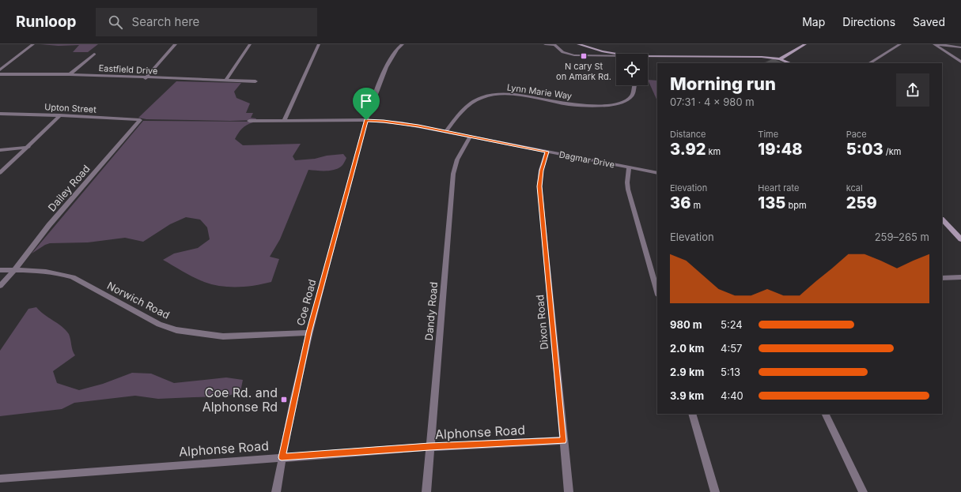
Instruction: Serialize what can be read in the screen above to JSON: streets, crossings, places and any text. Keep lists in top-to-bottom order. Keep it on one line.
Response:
{"streets":{"street":["Eastfield Drive","Lynn Marie Way","Upton Street","Dagmar Drive","Dailey Road","Norwich Road","Coe Road","Dandy Road","Dixon Road","Alphonse Road"]},"crossings":[["Lynn Marie Way","Dagmar Drive"],["Upton Street","Dailey Road"],["Dagmar Drive","Coe Road"],["Dagmar Drive","Dandy Road"],["Dagmar Drive","Dixon Road"],["Dailey Road","Norwich Road"],["Norwich Road","Coe Road"],["Coe Road","Alphonse Road"],["Dandy Road","Alphonse Road"],["Dixon Road","Alphonse Road"]],"places":{"transit":["N cary St on Amark Rd.","Coe Rd. and Alphonse Rd"]},"page":{"header":"Runloop","search":"Search here","nav":["Map","Directions","Saved"],"heading":["Morning run","07:31 · 4 × 980 m"],"stats":[["Distance","3.92 km"],["Time","19:48"],["Pace","5:03 /km"],["Elevation","36 m"],["Heart rate","135 bpm"],["kcal","259"]],"chart":["Elevation","259–265 m"],"list":[{"name":"980 m","note":"5:24"},{"name":"2.0 km","note":"4:57"},{"name":"2.9 km","note":"5:13"},{"name":"3.9 km","note":"4:40"}]}}
